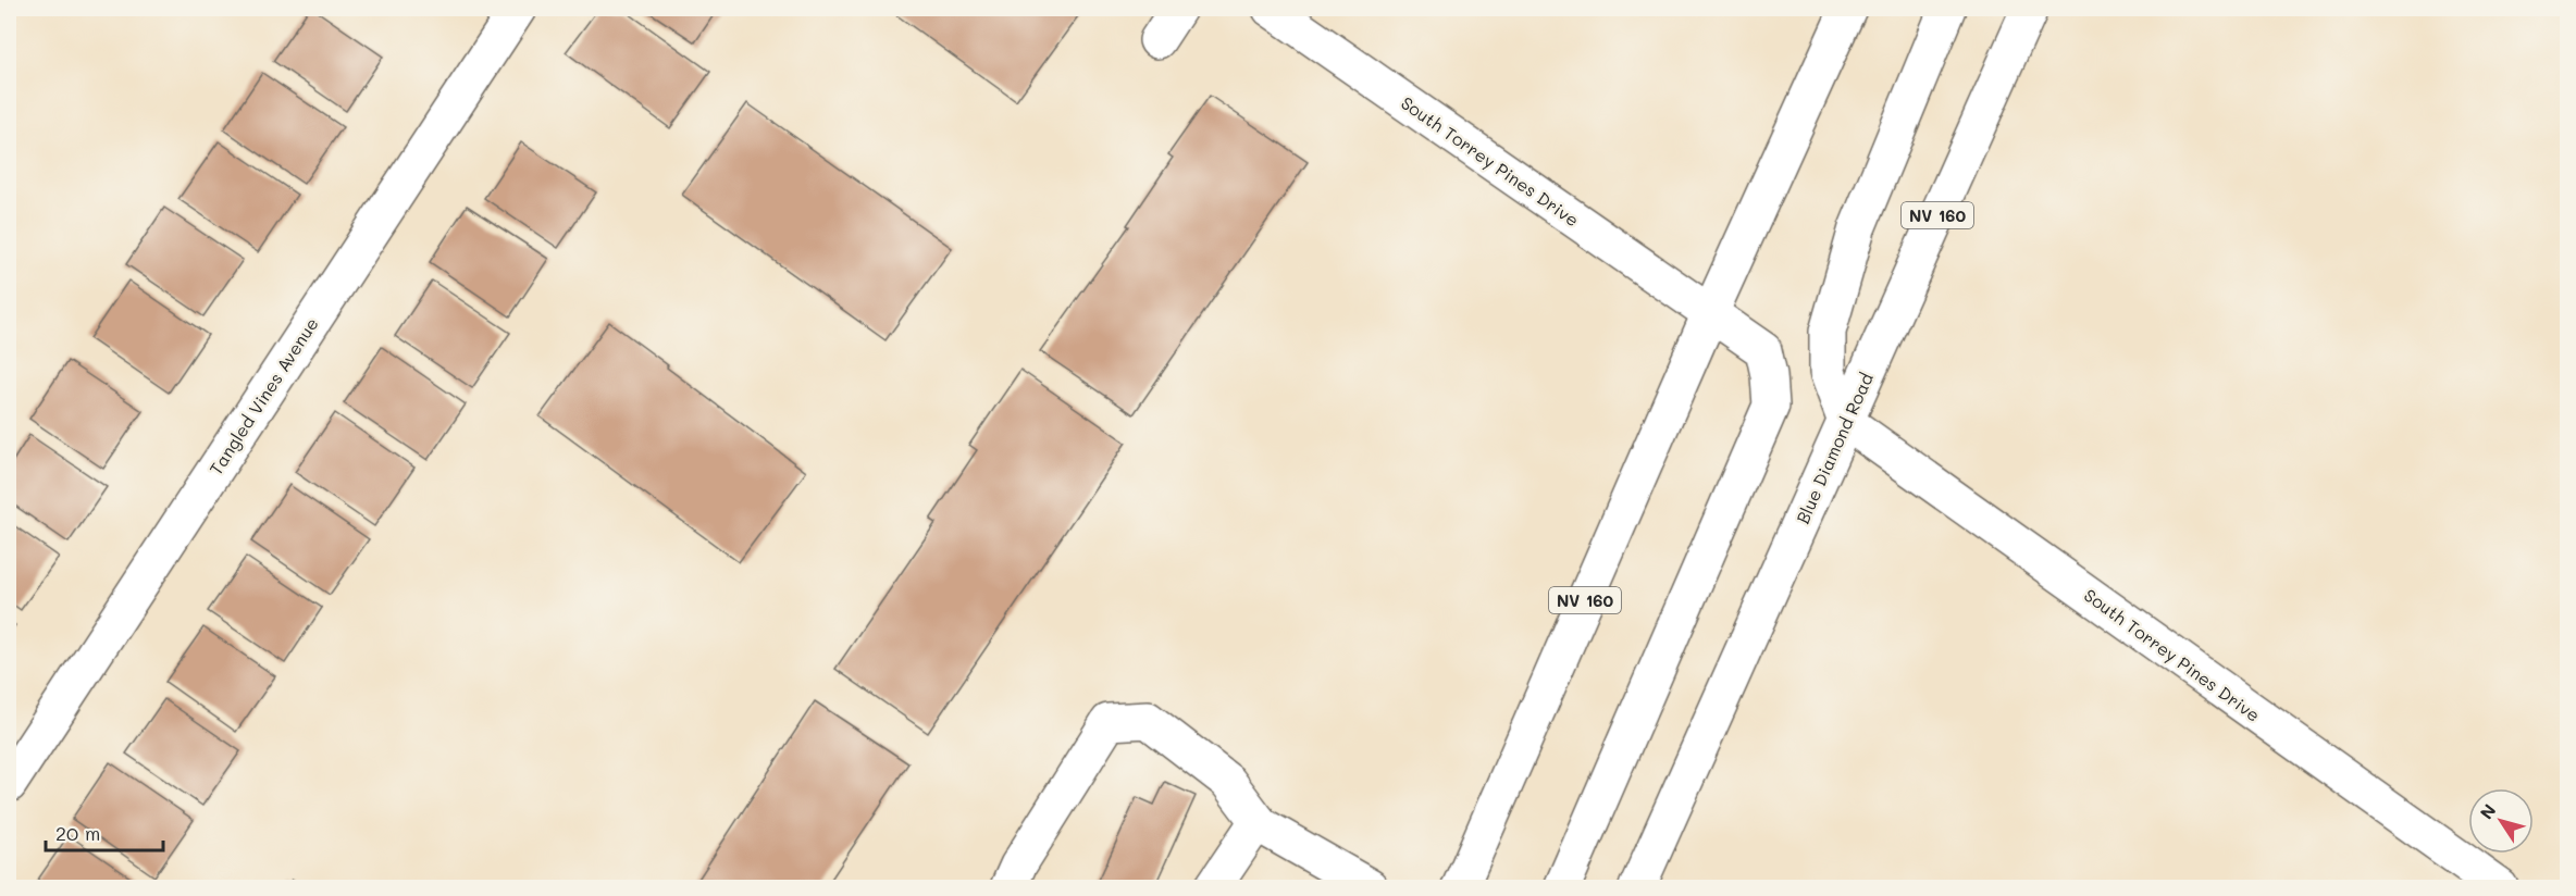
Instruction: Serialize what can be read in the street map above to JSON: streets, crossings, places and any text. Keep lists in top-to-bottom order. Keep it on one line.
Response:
{"streets":{"main road":["South Torrey Pines Drive","NV 160","Tangled Vines Avenue","Blue Diamond Road"]},"crossings":[["South Torrey Pines Drive","NV 160"],["South Torrey Pines Drive","Blue Diamond Road"]],"scale_bar":"20 m","north":"top left"}
